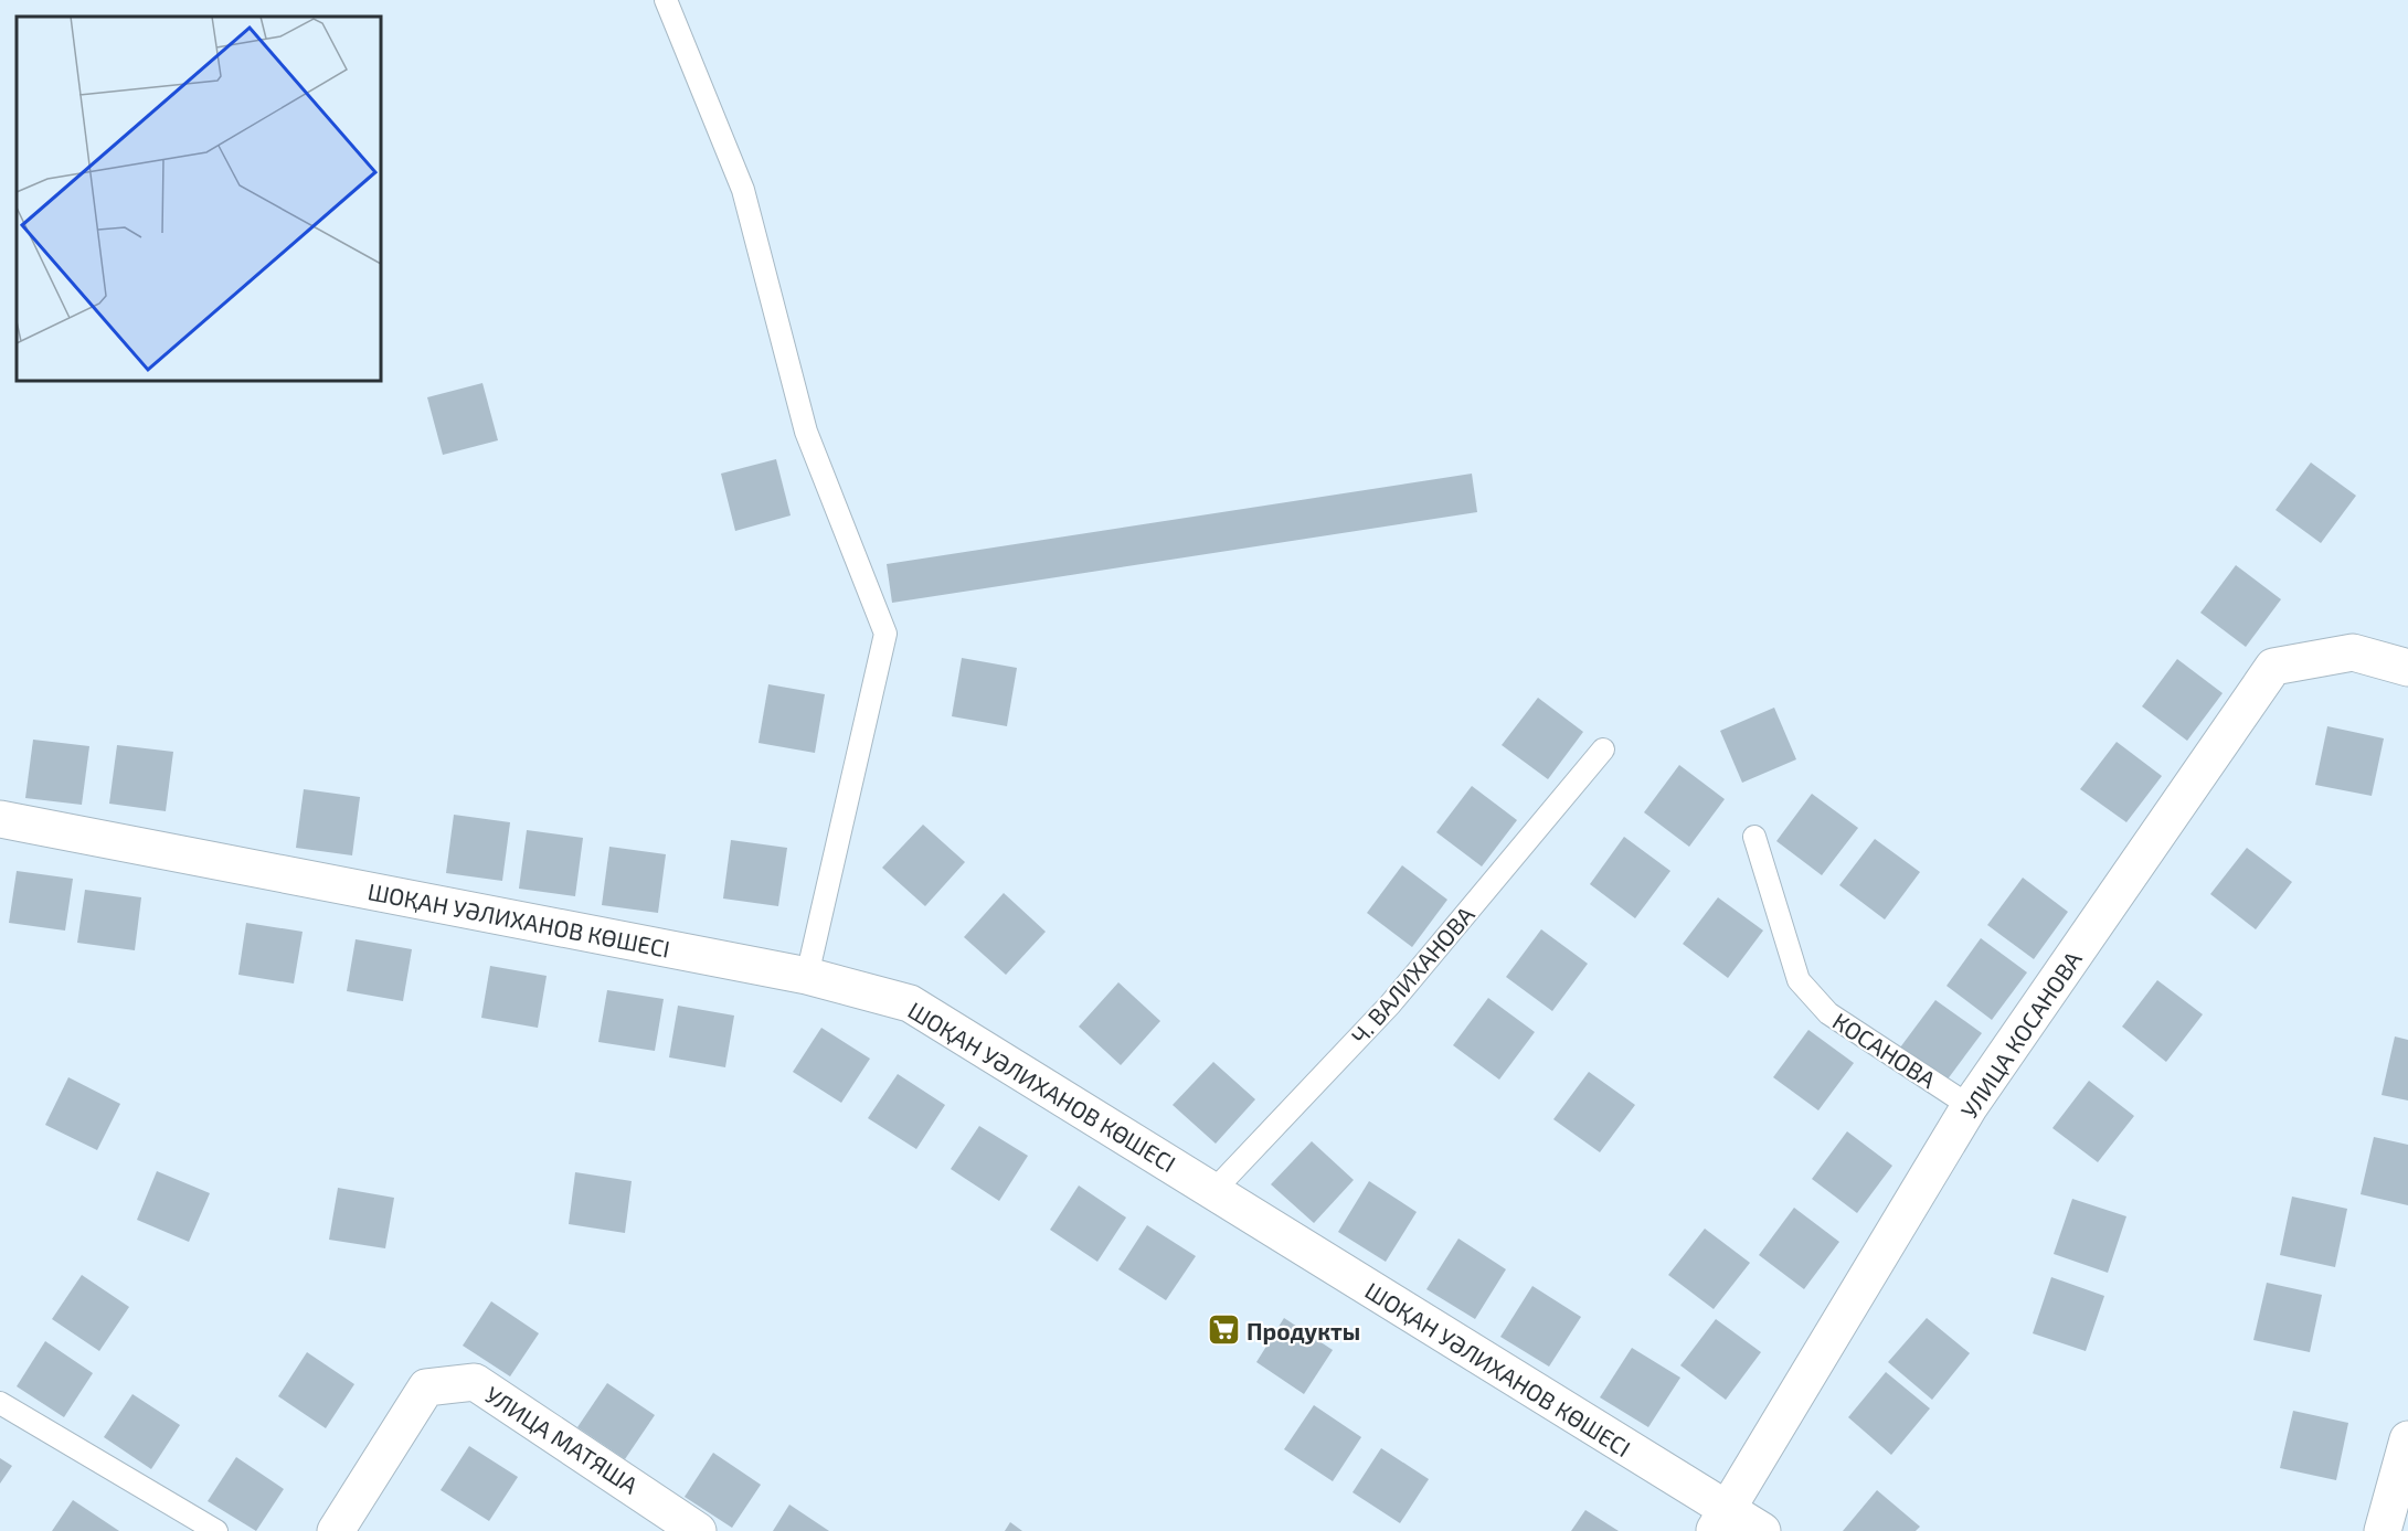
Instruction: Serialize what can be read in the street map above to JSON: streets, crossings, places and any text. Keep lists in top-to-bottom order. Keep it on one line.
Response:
{"streets":{"street":["ШОҚАН УӘЛИХАНОВ КӨШЕСІ","УЛИЦА КОСАНОВА","УЛИЦА МАТЯША"],"lane":["Ч. ВАЛИХАНОВА","КОСАНОВА"]},"crossings":[["ШОҚАН УӘЛИХАНОВ КӨШЕСІ","Ч. ВАЛИХАНОВА"],["ШОҚАН УӘЛИХАНОВ КӨШЕСІ","УЛИЦА КОСАНОВА"],["УЛИЦА КОСАНОВА","КОСАНОВА"]],"places":{"supermarket":["Продукты"]}}
